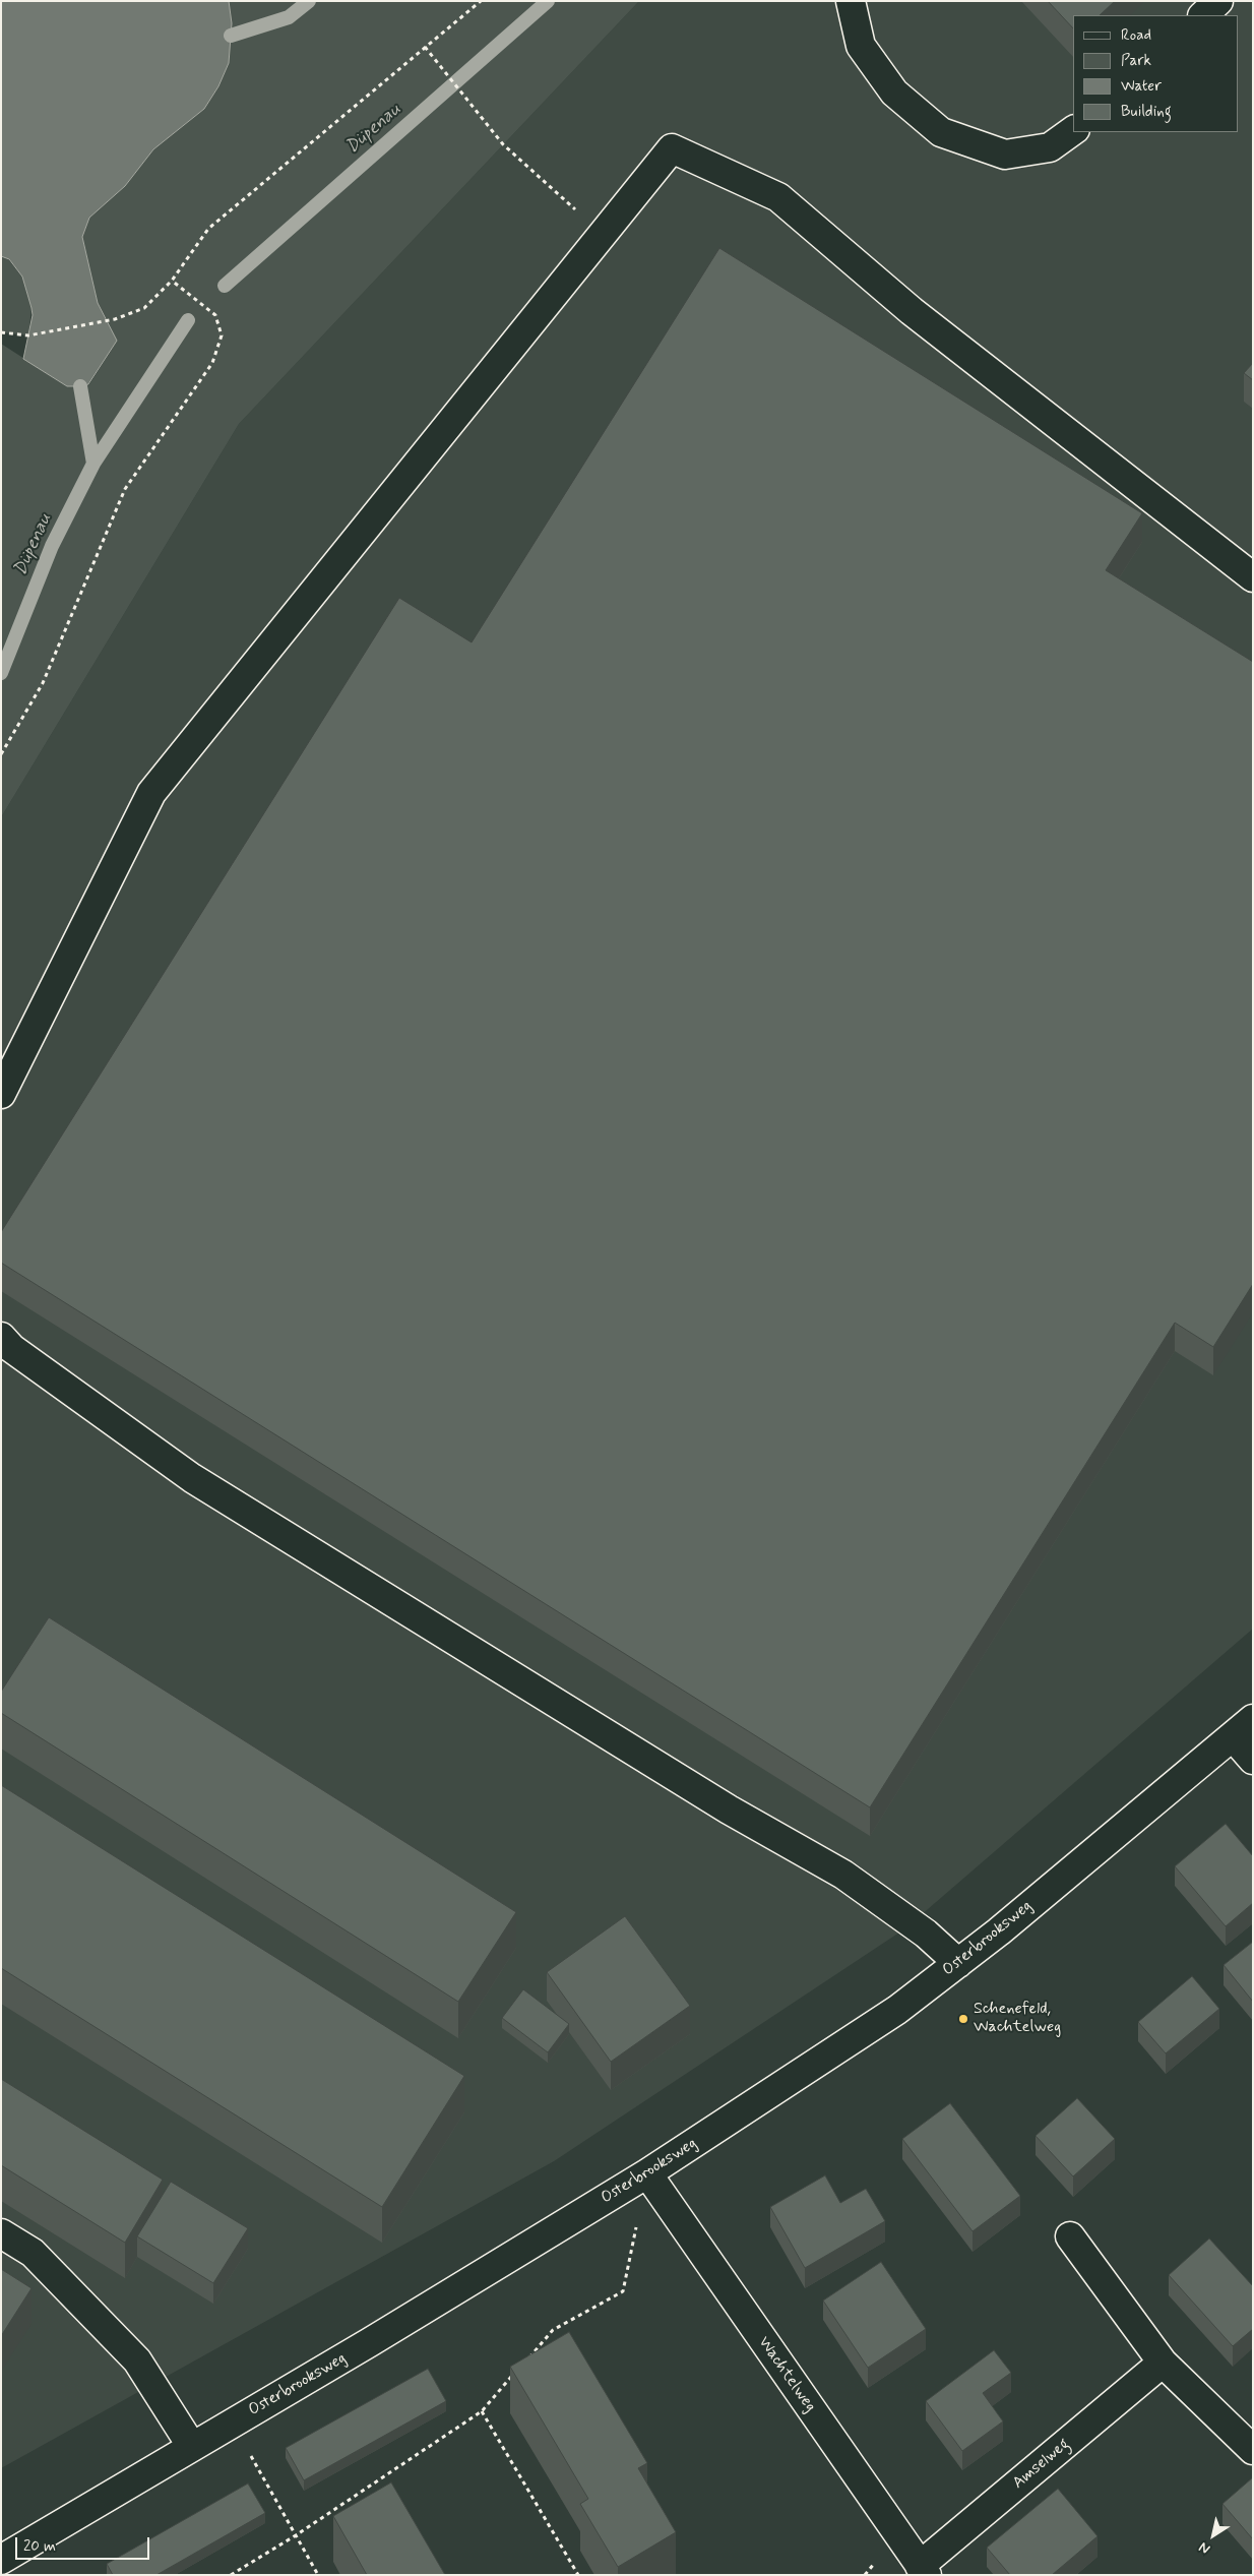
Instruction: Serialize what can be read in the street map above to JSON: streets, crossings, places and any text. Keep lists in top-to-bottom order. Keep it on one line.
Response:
{"streets":{"street":["Osterbrooksweg","Wachtelweg","Amselweg"]},"crossings":[["Osterbrooksweg","Wachtelweg"],["Wachtelweg","Amselweg"]],"water":["Düpenau"],"places":["Schenefeld, Wachtelweg"],"legend":["Road","Park","Water","Building"],"scale_bar":"20 m","north":"bottom left"}
